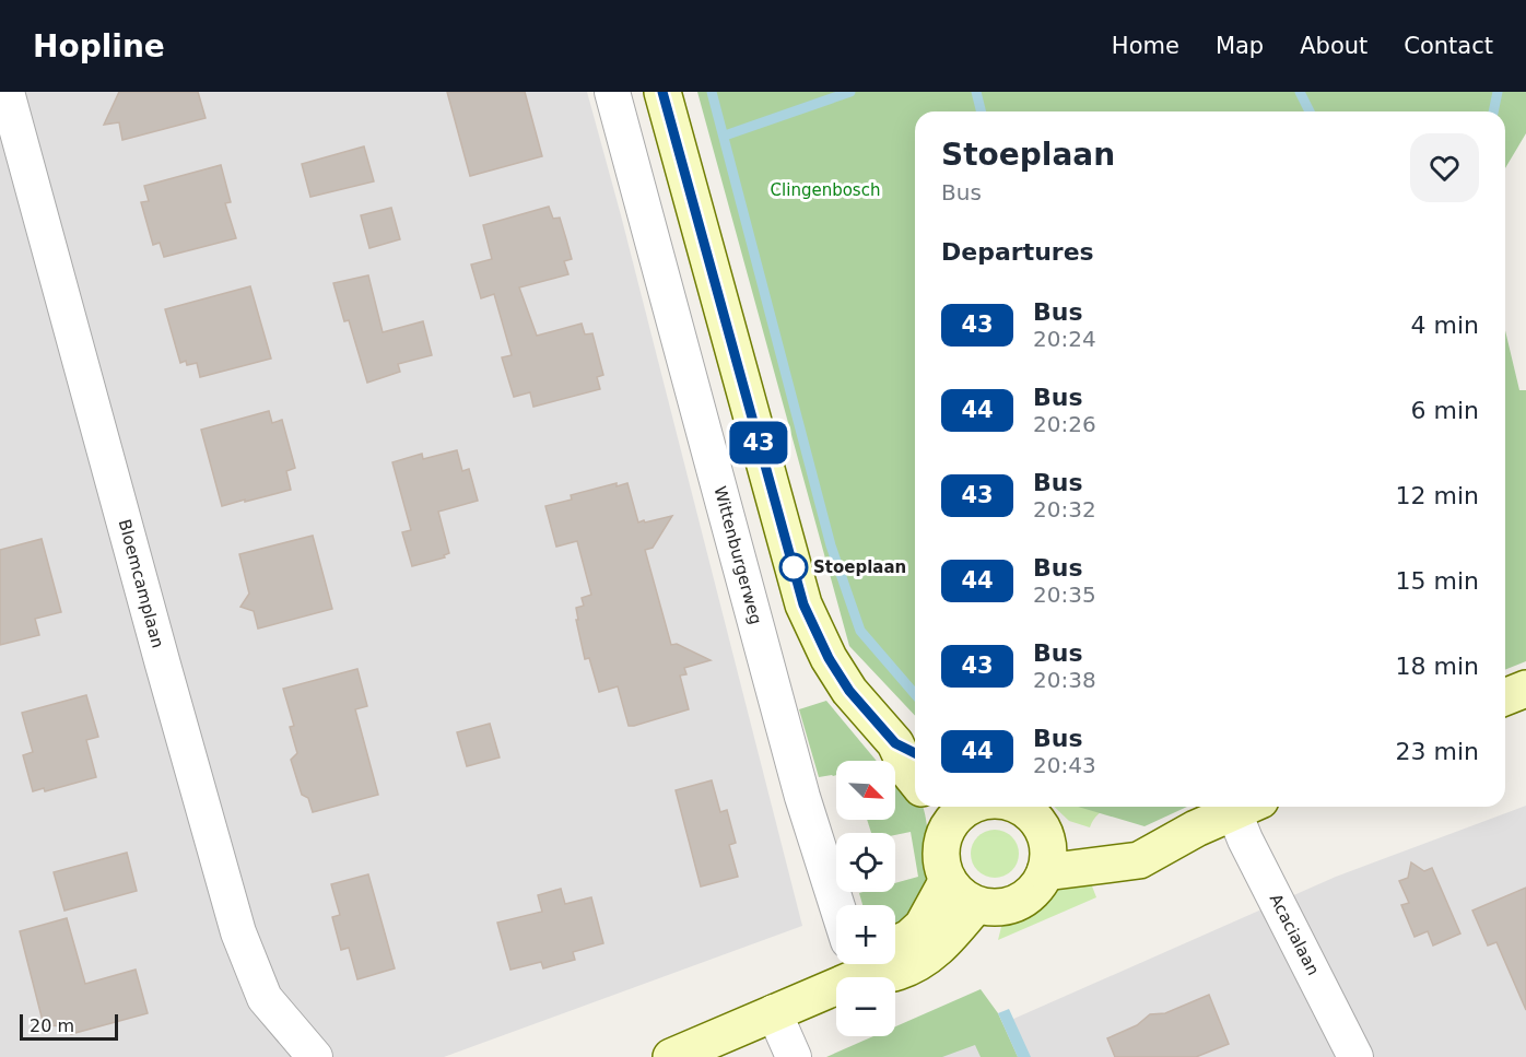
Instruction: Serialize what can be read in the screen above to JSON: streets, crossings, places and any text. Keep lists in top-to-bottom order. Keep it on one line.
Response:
{"streets":{"street":["Wittenburgerweg","Bloemcamplaan","Acacialaan"]},"parks":["Clingenbosch"],"places":["Stoeplaan"],"lines":["bus line 43"],"scale_bar":"20 m","north":"bottom right","page":{"header":"Hopline","nav":["Home","Map","About","Contact"],"on_map":"43","heading":[["Stoeplaan","Bus"],"Departures"],"list":[{"mark":"43","name":"Bus","note":"20:24","value":"4 min"},{"mark":"44","name":"Bus","note":"20:26","value":"6 min"},{"mark":"43","name":"Bus","note":"20:32","value":"12 min"},{"mark":"44","name":"Bus","note":"20:35","value":"15 min"},{"mark":"43","name":"Bus","note":"20:38","value":"18 min"},{"mark":"44","name":"Bus","note":"20:43","value":"23 min"}],"map_buttons":["+","−"],"scale":"20 m"}}
